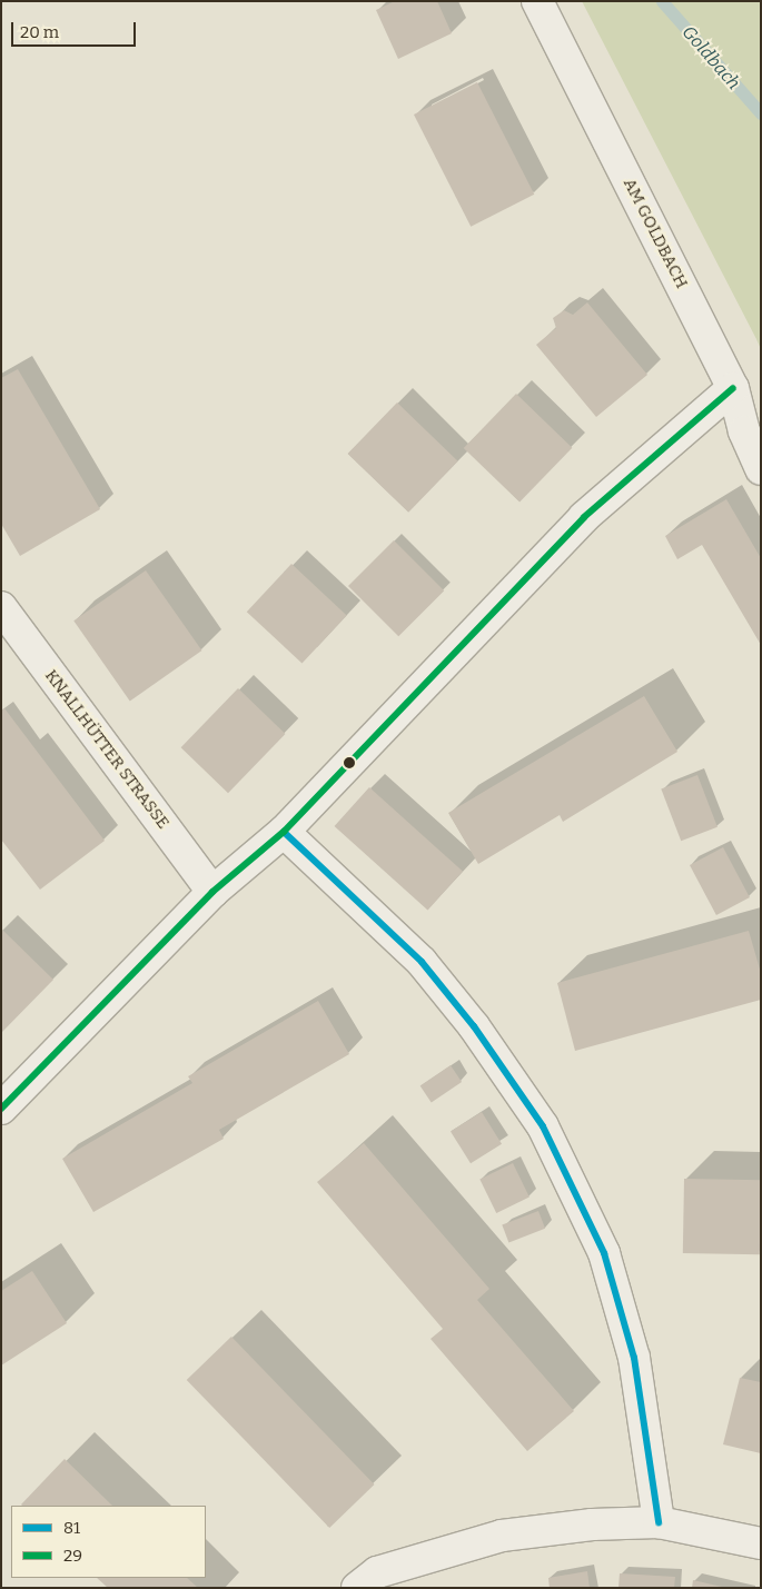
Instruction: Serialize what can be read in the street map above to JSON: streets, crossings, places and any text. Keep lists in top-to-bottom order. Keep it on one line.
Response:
{"streets":{"street":["AM GOLDBACH","KNALLHÜTTER STRASSE"]},"water":["Goldbach"],"lines":["transit line 29","transit line 81"],"legend":["81","29"],"scale_bar":"20 m"}
